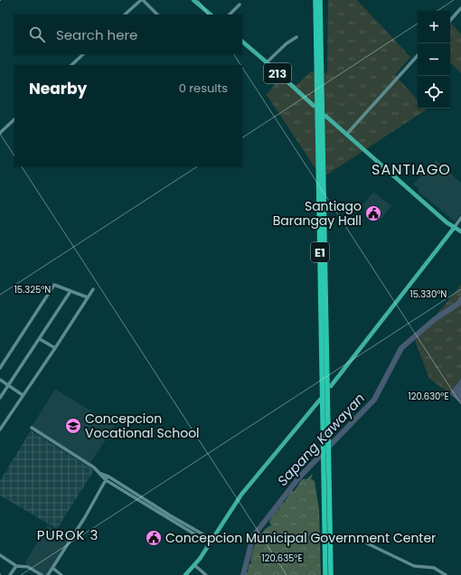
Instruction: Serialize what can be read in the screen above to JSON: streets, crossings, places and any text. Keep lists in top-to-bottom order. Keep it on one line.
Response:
{"streets":{"highway":["E1"],"main road":["213"]},"crossings":[["213","E1"]],"districts":["SANTIAGO","PUROK 3"],"water":["Sapang Kawayan"],"places":{"public building":["Santiago Barangay Hall","Concepcion Municipal Government Center"],"school or university":["Concepcion Vocational School"]},"page":{"map_buttons":["+","−"],"search":"Search here","heading":["Nearby","0 results"]},"coordinates":["15.325°N","15.330°N","120.630°E","120.635°E"]}
